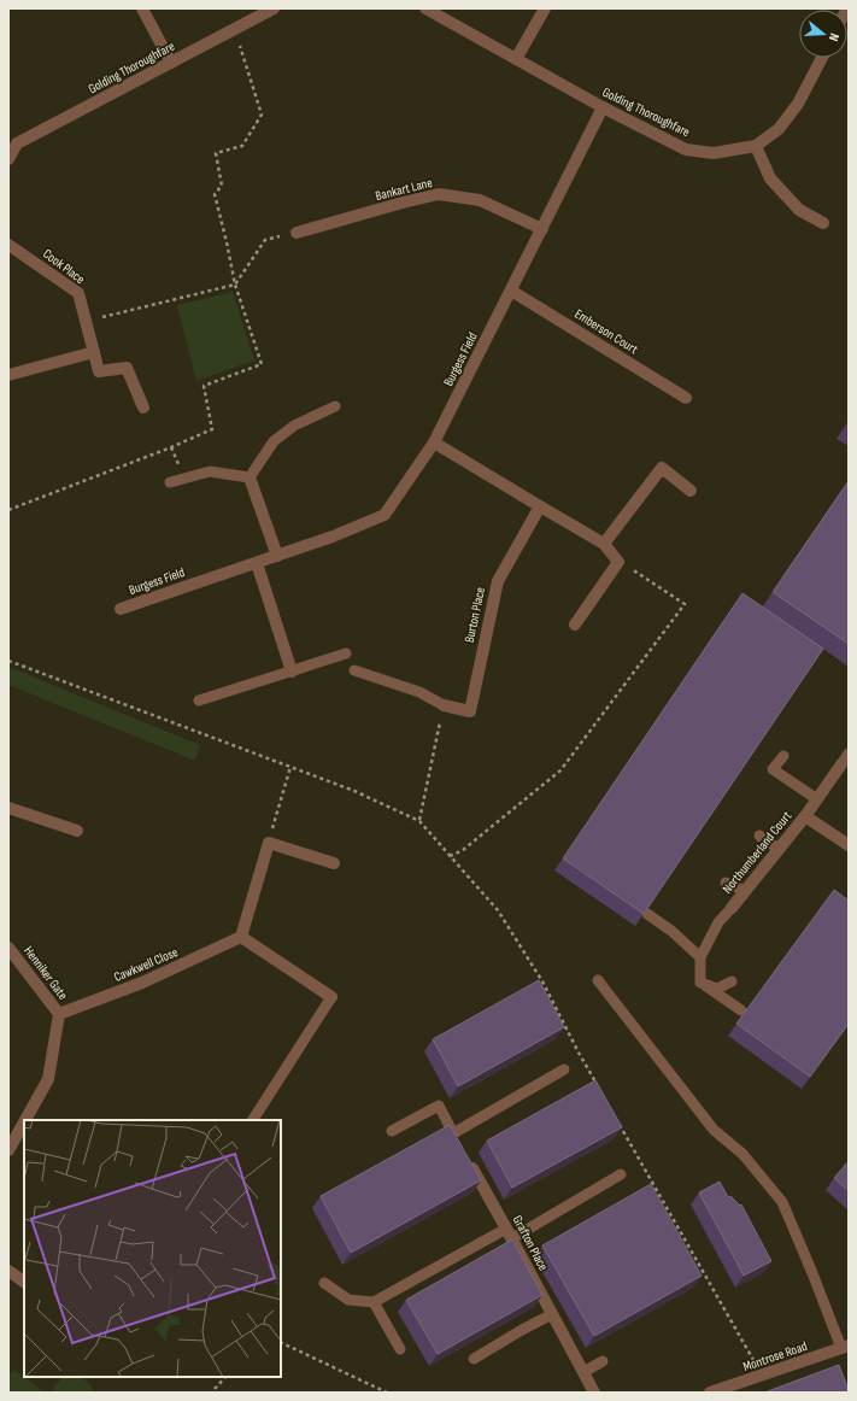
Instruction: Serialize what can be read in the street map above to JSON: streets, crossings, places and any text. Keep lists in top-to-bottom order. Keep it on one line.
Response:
{"streets":{"street":["Golding Thoroughfare","Bankart Lane","Cook Place","Emberson Court","Burgess Field","Burton Place","Northumberland Court","Cawkwell Close","Henniker Gate","Grafton Place","Montrose Road"]},"crossings":[["Golding Thoroughfare","Burgess Field"],["Bankart Lane","Burgess Field"],["Emberson Court","Burgess Field"],["Cawkwell Close","Henniker Gate"]],"north":"right"}
